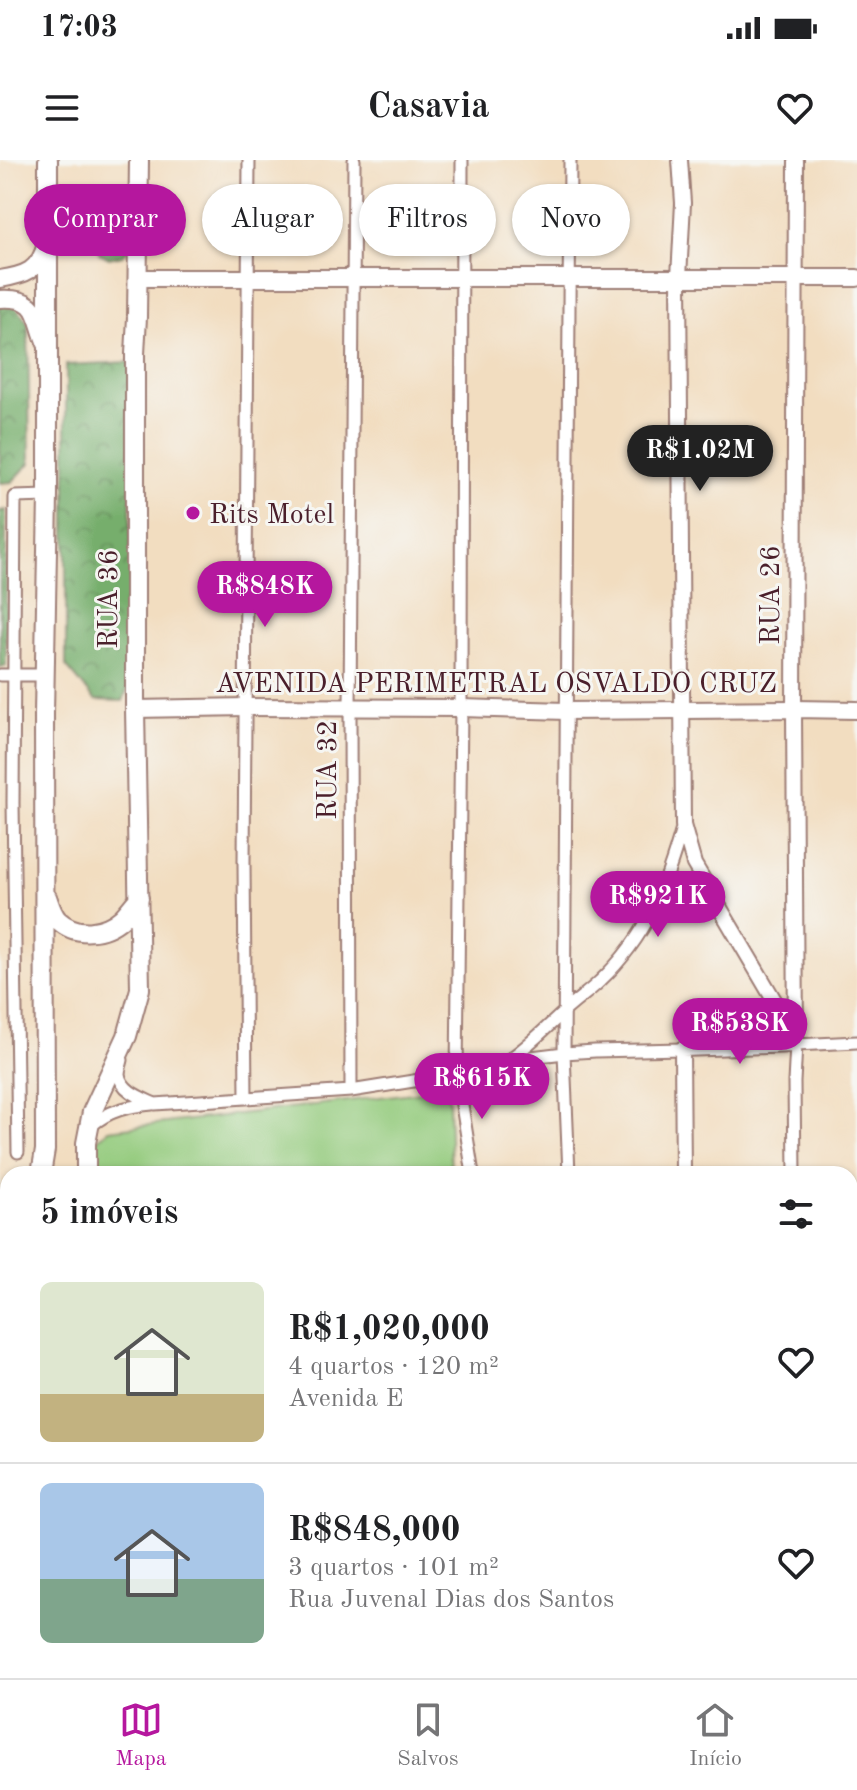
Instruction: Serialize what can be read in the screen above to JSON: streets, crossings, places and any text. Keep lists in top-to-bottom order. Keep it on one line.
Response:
{"streets":{"highway":["RUA 36"],"main road":["AVENIDA PERIMETRAL OSVALDO CRUZ"],"street":["RUA 26","RUA 32"]},"crossings":[["RUA 26","AVENIDA PERIMETRAL OSVALDO CRUZ"],["RUA 36","AVENIDA PERIMETRAL OSVALDO CRUZ"],["AVENIDA PERIMETRAL OSVALDO CRUZ","RUA 32"]],"places":["Rits Motel"],"page":{"status":"17:03","header":"Casavia","chip":["Comprar","Alugar","Filtros","Novo"],"price":["R$1.02M","R$848K","R$921K","R$538K","R$615K"],"heading":"5 imóveis","list":[{"name":"R$1,020,000","note":"4 quartos · 120 m² · Avenida E"},{"name":"R$848,000","note":"3 quartos · 101 m² · Rua Juvenal Dias dos Santos"}],"tabs":["Mapa","Salvos","Início"]}}
